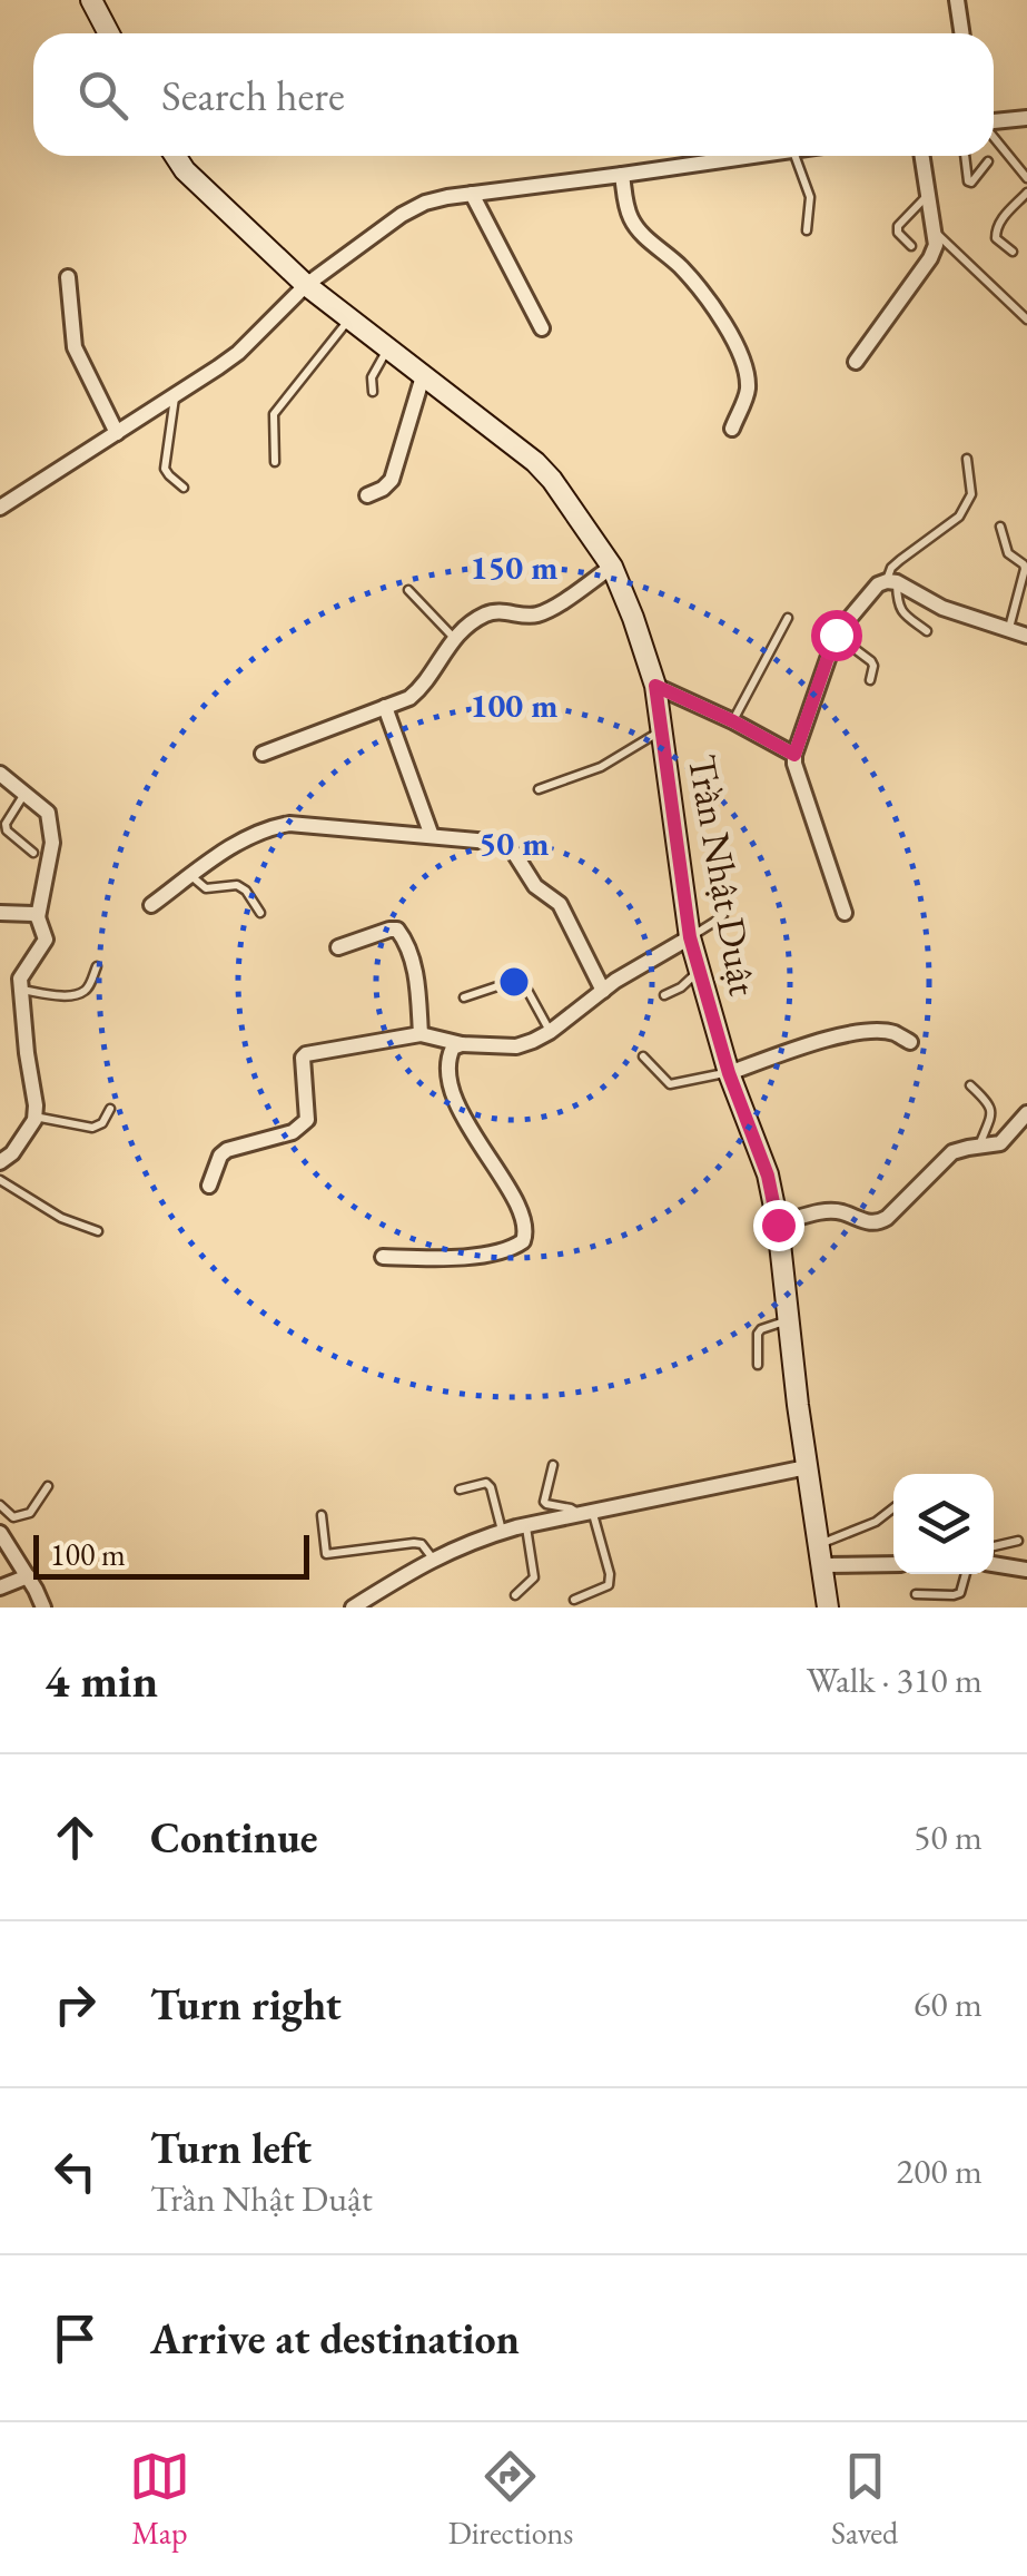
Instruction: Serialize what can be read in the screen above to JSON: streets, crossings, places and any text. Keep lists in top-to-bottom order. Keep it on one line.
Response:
{"streets":{"main road":["Trần Nhật Duật"]},"scale_bar":"100 m","page":{"search":"Search here","scale":"100 m","heading":["4 min","Walk · 310 m"],"list":[["Continue","50 m"],["Turn right","60 m"],["Turn left","Trần Nhật Duật","200 m"],"Arrive at destination"],"nav":["Map","Directions","Saved"]},"rings":["150 m","100 m","50 m"]}
